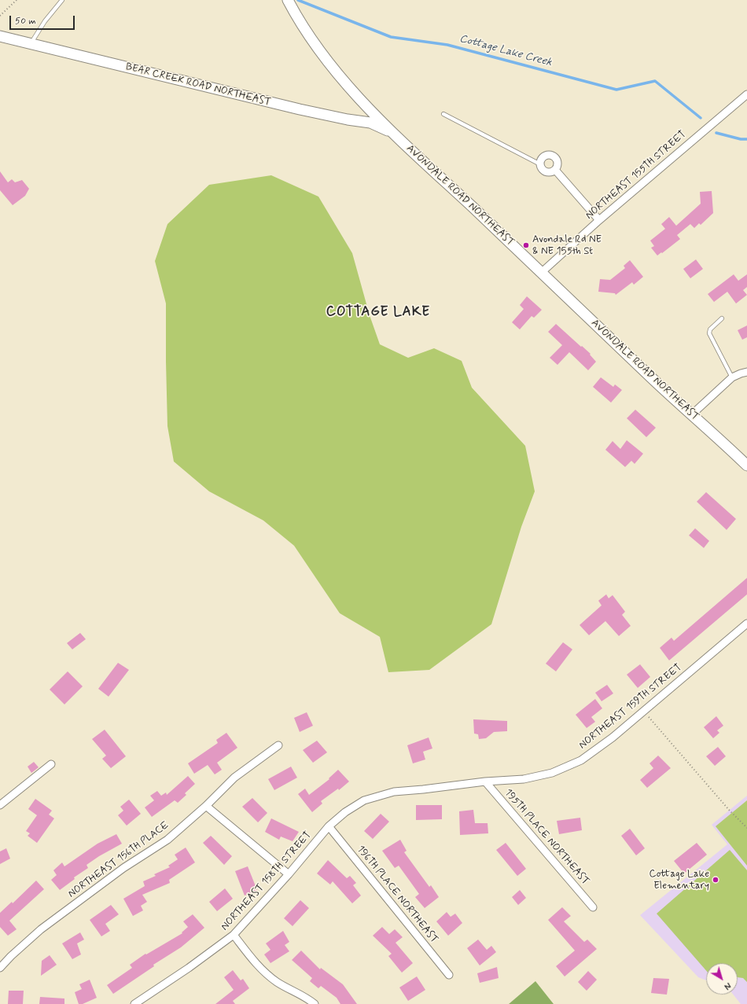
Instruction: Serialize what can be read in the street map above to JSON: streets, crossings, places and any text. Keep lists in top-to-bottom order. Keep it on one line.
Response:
{"streets":{"main road":["BEAR CREEK ROAD NORTHEAST","AVONDALE ROAD NORTHEAST"],"street":["NORTHEAST 155TH STREET","NORTHEAST 159TH STREET","195TH PLACE NORTHEAST","NORTHEAST 156TH PLACE","NORTHEAST 158TH STREET","196TH PLACE NORTHEAST"]},"crossings":[["BEAR CREEK ROAD NORTHEAST","AVONDALE ROAD NORTHEAST"],["NORTHEAST 155TH STREET","AVONDALE ROAD NORTHEAST"],["NORTHEAST 159TH STREET","195TH PLACE NORTHEAST"],["NORTHEAST 159TH STREET","NORTHEAST 158TH STREET"],["NORTHEAST 158TH STREET","196TH PLACE NORTHEAST"]],"districts":["COTTAGE LAKE"],"water":["Cottage Lake Creek"],"places":["Avondale Rd NE & NE 155th St","Cottage Lake Elementary"],"scale_bar":"50 m","north":"bottom right"}
